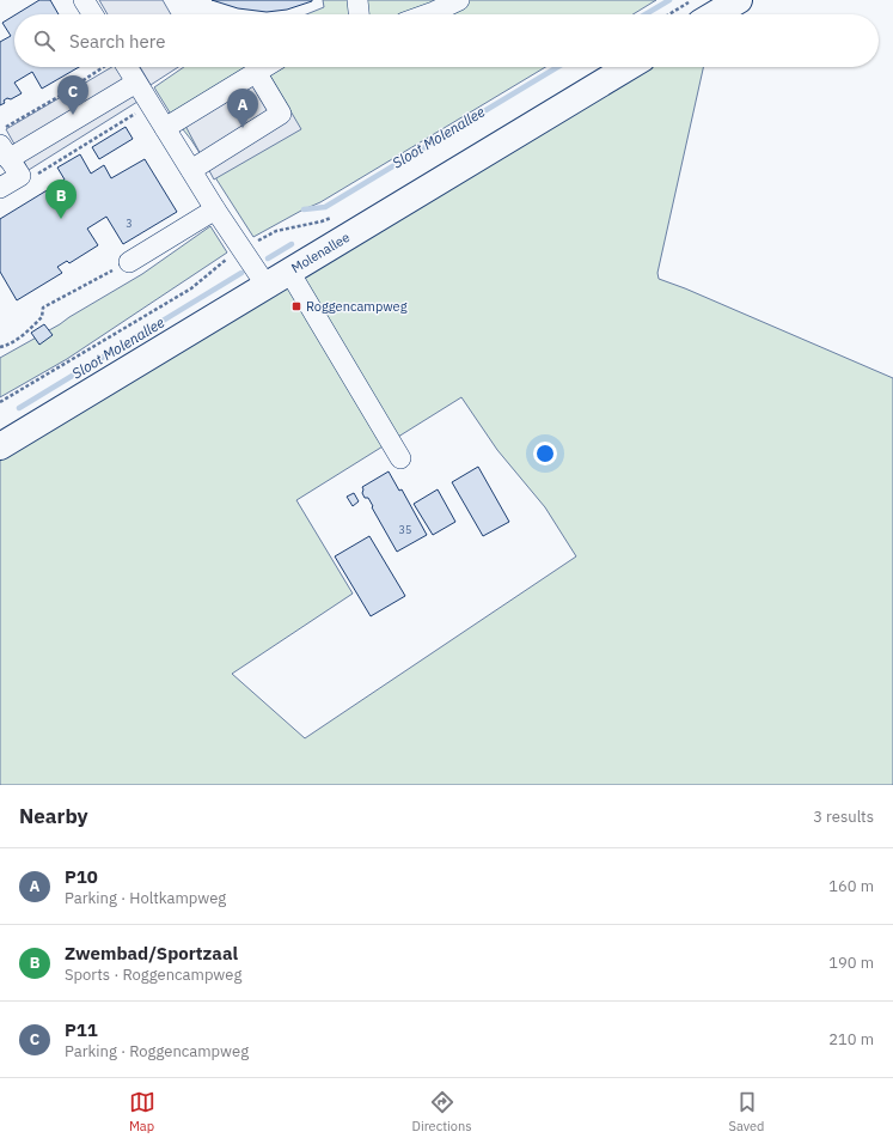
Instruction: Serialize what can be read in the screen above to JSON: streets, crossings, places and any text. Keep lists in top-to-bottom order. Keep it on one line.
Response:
{"streets":{"main road":["Molenallee"]},"water":["Sloot Molenallee"],"places":{"transit":["Roggencampweg"]},"house_numbers":["3","35"],"page":{"search":"Search here","pins":["C","A","B"],"heading":["Nearby","3 results"],"list":[{"mark":"A","name":"P10","note":"Parking · Holtkampweg","value":"160 m"},{"mark":"B","name":"Zwembad/Sportzaal","note":"Sports · Roggencampweg","value":"190 m"},{"mark":"C","name":"P11","note":"Parking · Roggencampweg","value":"210 m"}],"nav":["Map","Directions","Saved"]}}
